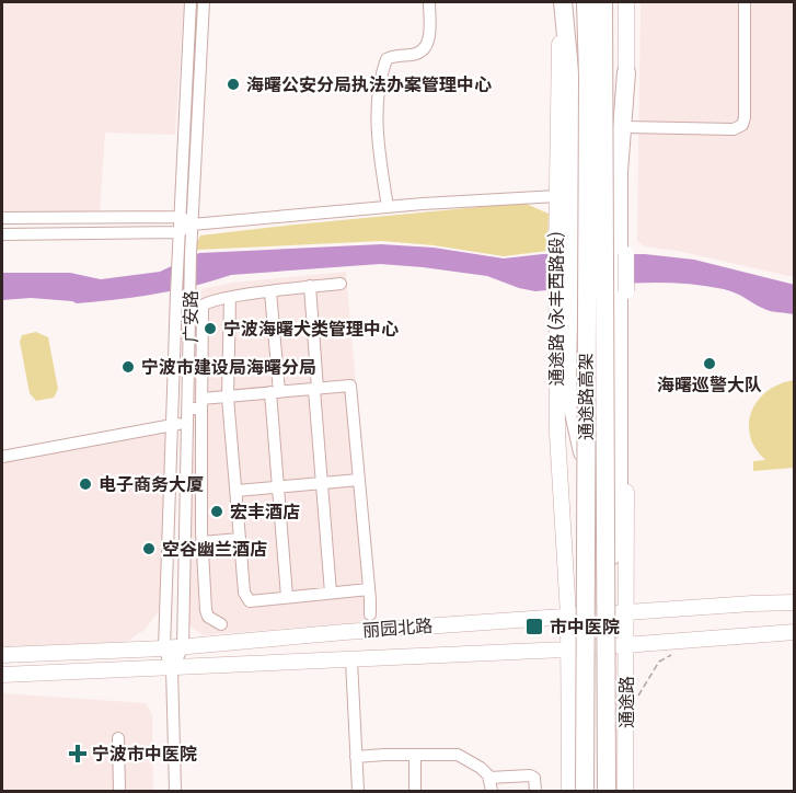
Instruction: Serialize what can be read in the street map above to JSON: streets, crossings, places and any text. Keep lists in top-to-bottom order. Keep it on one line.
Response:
{"streets":{"highway":["通途路高架"],"main road":["通途路 (永丰西路段)","丽园北路","通途路"],"street":["广安路"]},"crossings":[["通途路 (永丰西路段)","丽园北路"],["广安路","丽园北路"],["丽园北路","通途路"]],"places":{"other":["海曙公安分局执法办案管理中心","宁波海曙犬类管理中心","海曙巡警大队","宁波市建设局海曙分局","电子商务大厦","宏丰酒店","空谷幽兰酒店"],"transit":["市中医院"],"health":["宁波市中医院"]}}
